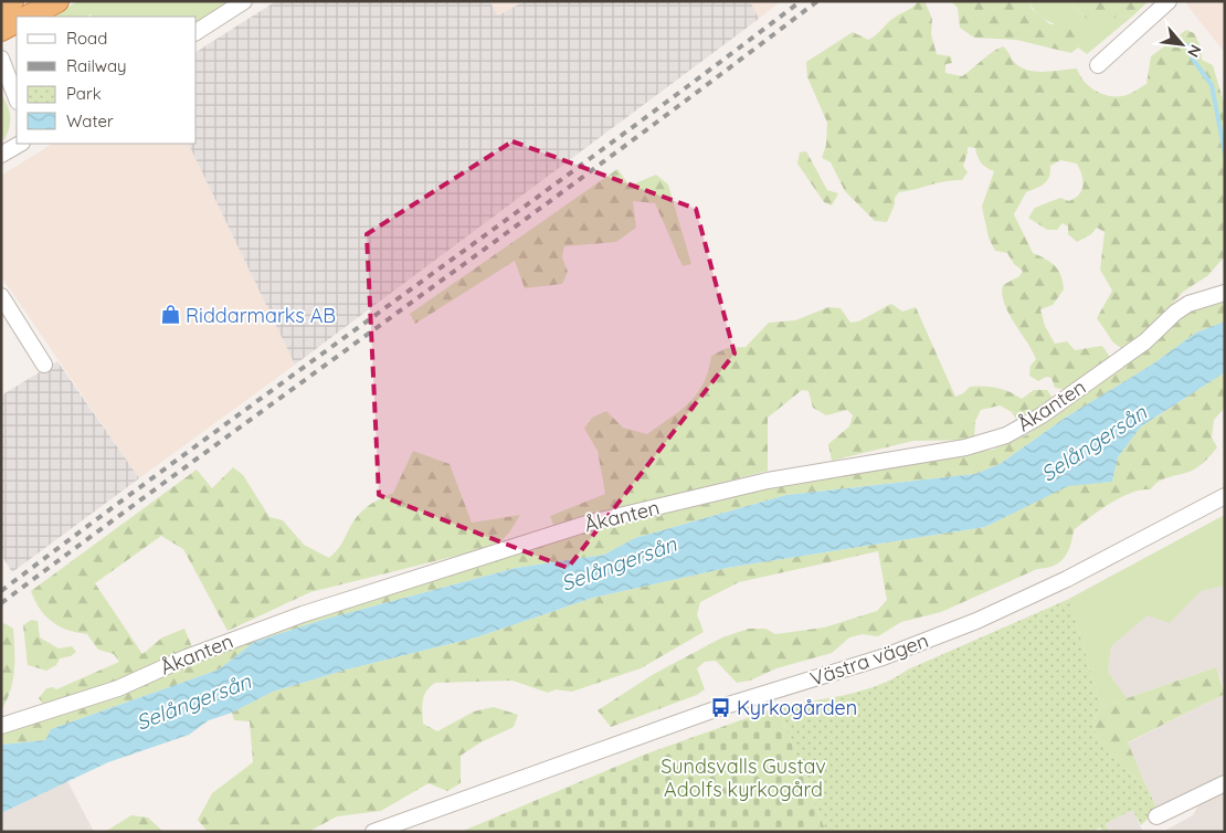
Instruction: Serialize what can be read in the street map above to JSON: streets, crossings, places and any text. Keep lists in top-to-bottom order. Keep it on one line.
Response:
{"streets":{"street":["Åkanten","Västra vägen"]},"water":["Selångersån"],"parks":["Sundsvalls Gustav Adolfs kyrkogård"],"places":{"shop":["Riddarmarks AB"],"bus stop":["Kyrkogården"]},"legend":["Road","Railway","Park","Water"],"north":"bottom right"}
